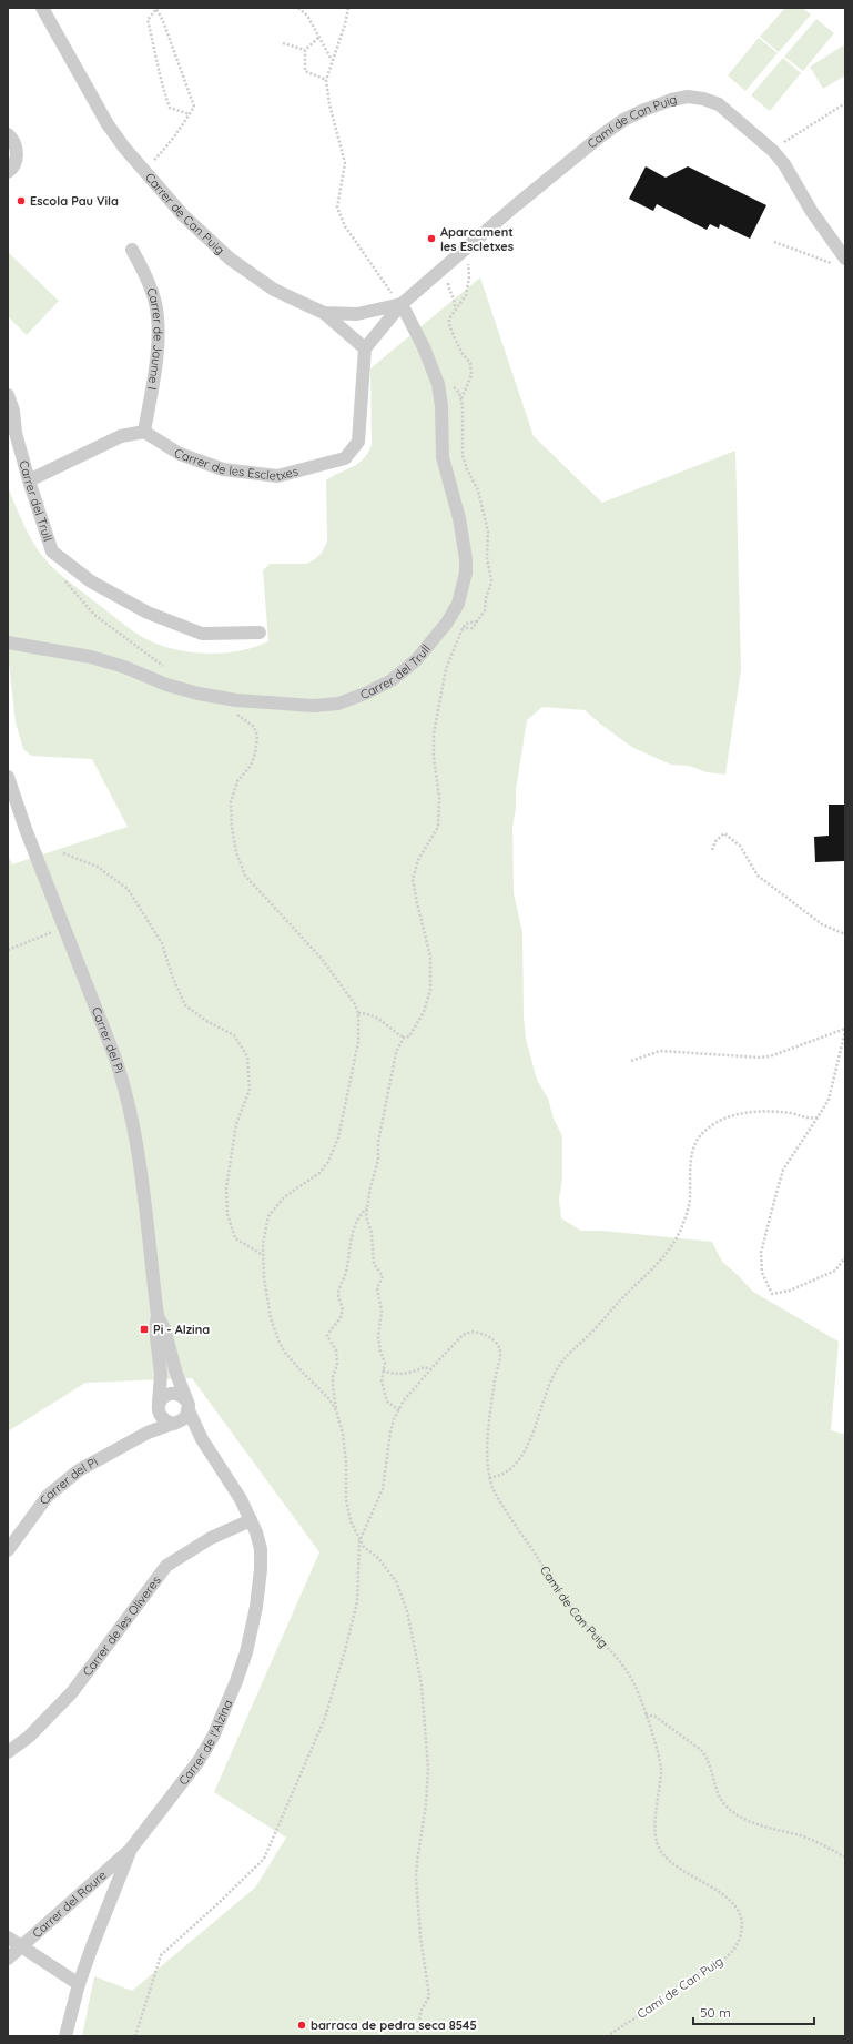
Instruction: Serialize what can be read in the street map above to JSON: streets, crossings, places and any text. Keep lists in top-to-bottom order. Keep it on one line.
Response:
{"streets":{"street":["Camí de Can Puig","Carrer de Can Puig","Carrer de Jaume I","Carrer de les Escletxes","Carrer del Trull","Carrer del Pi","Carrer de les Oliveres","Carrer de l'Alzina","Carrer del Roure"]},"crossings":[["Camí de Can Puig","Carrer de Can Puig"],["Camí de Can Puig","Carrer del Trull"],["Carrer de Can Puig","Carrer del Trull"],["Carrer de Jaume I","Carrer de les Escletxes"],["Carrer del Pi","Carrer de l'Alzina"],["Carrer de les Oliveres","Carrer de l'Alzina"],["Carrer de l'Alzina","Carrer del Roure"]],"places":{"other":["Escola Pau Vila","Aparcament les Escletxes","barraca de pedra seca 8545"],"transit":["Pi - Alzina"]},"scale_bar":"50 m"}
